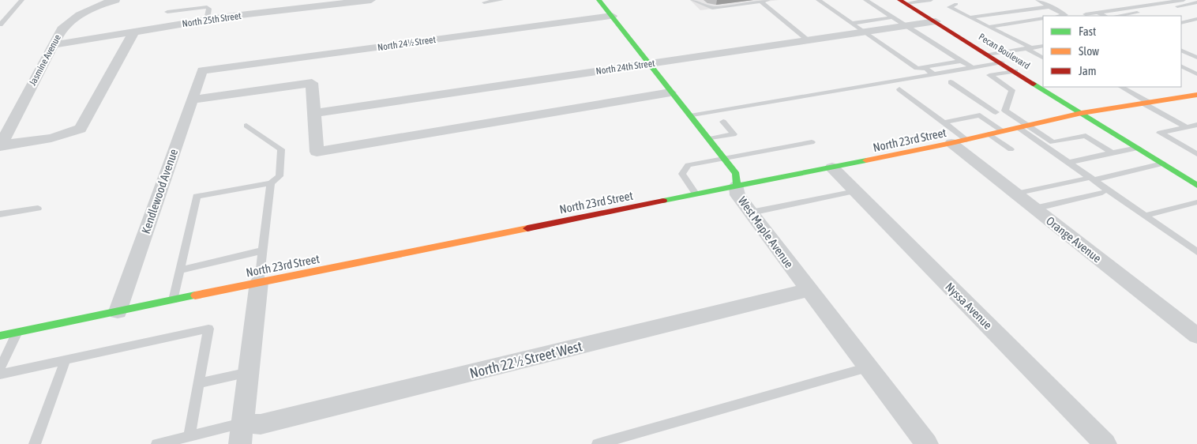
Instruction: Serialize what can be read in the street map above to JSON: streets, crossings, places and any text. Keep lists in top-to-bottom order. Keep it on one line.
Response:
{"streets":{"main road":["Pecan Boulevard","North 23rd Street","West Maple Avenue"],"street":["North 25th Street","North 24½ Street","Jasmine Avenue","North 24th Street","Kendlewood Avenue","Orange Avenue","Nyssa Avenue","North 22½ Street West"]},"crossings":[["North 25th Street","Jasmine Avenue"],["North 24½ Street","Kendlewood Avenue"],["North 24½ Street","West Maple Avenue"],["Pecan Boulevard","North 24th Street"],["Pecan Boulevard","North 23rd Street"],["North 24th Street","West Maple Avenue"],["North 23rd Street","Kendlewood Avenue"],["North 23rd Street","West Maple Avenue"],["North 23rd Street","Orange Avenue"],["North 23rd Street","Nyssa Avenue"],["West Maple Avenue","North 22½ Street West"]],"legend":["Fast","Slow","Jam"]}
